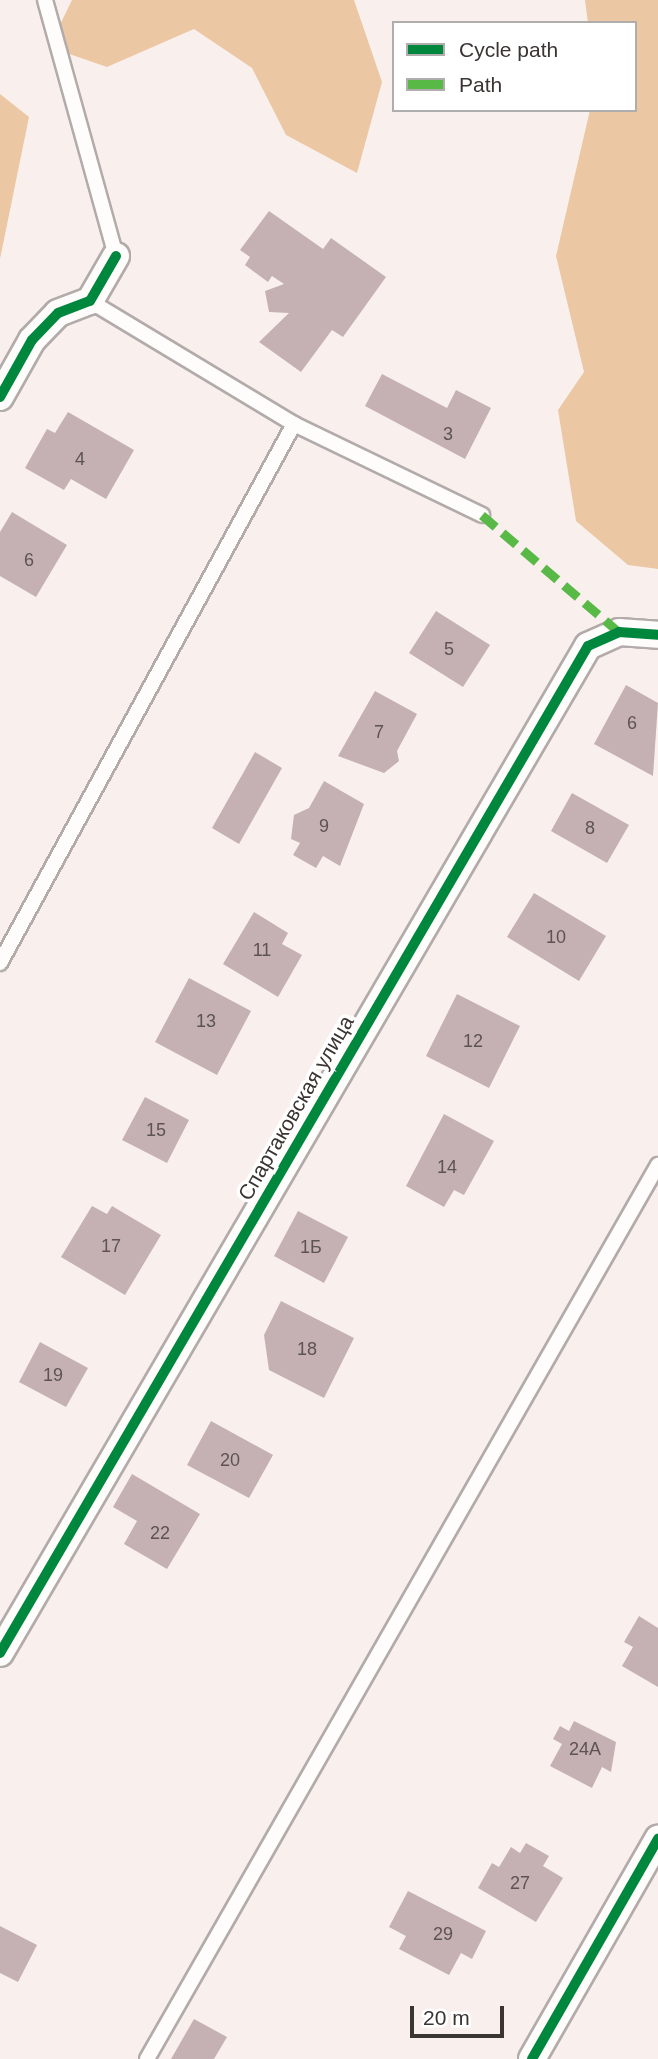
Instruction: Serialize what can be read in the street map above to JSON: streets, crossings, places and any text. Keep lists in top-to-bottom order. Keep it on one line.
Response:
{"streets":{"street":["Спартаковская улица"]},"house_numbers":["3","4","6","5","6","7","9","8","10","11","13","12","15","14","17","1Б","18","19","20","22","24А","27","29"],"legend":["Cycle path","Path"],"scale_bar":"20 m"}
